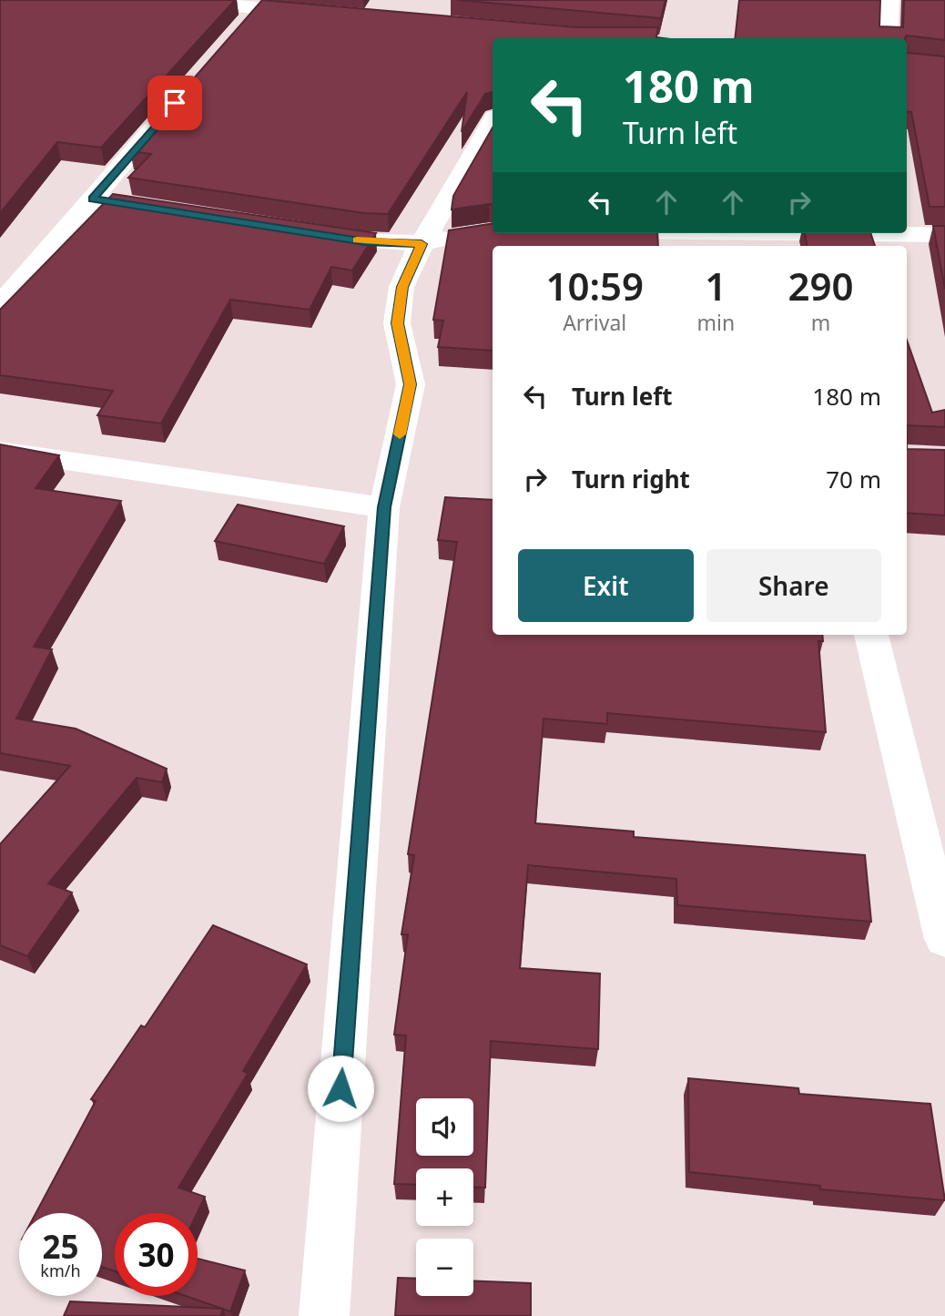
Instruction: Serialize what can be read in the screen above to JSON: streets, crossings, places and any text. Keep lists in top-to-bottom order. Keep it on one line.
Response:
{"page":{"turn":["180 m","Turn left"],"eta":["10:59","Arrival","1","min","290","m"],"list":[{"name":"Turn left","value":"180 m"},{"name":"Turn right","value":"70 m"}],"buttons":["Exit","Share"],"map_buttons":["+","−"],"speed":"25 km/h","limit":"30"}}
